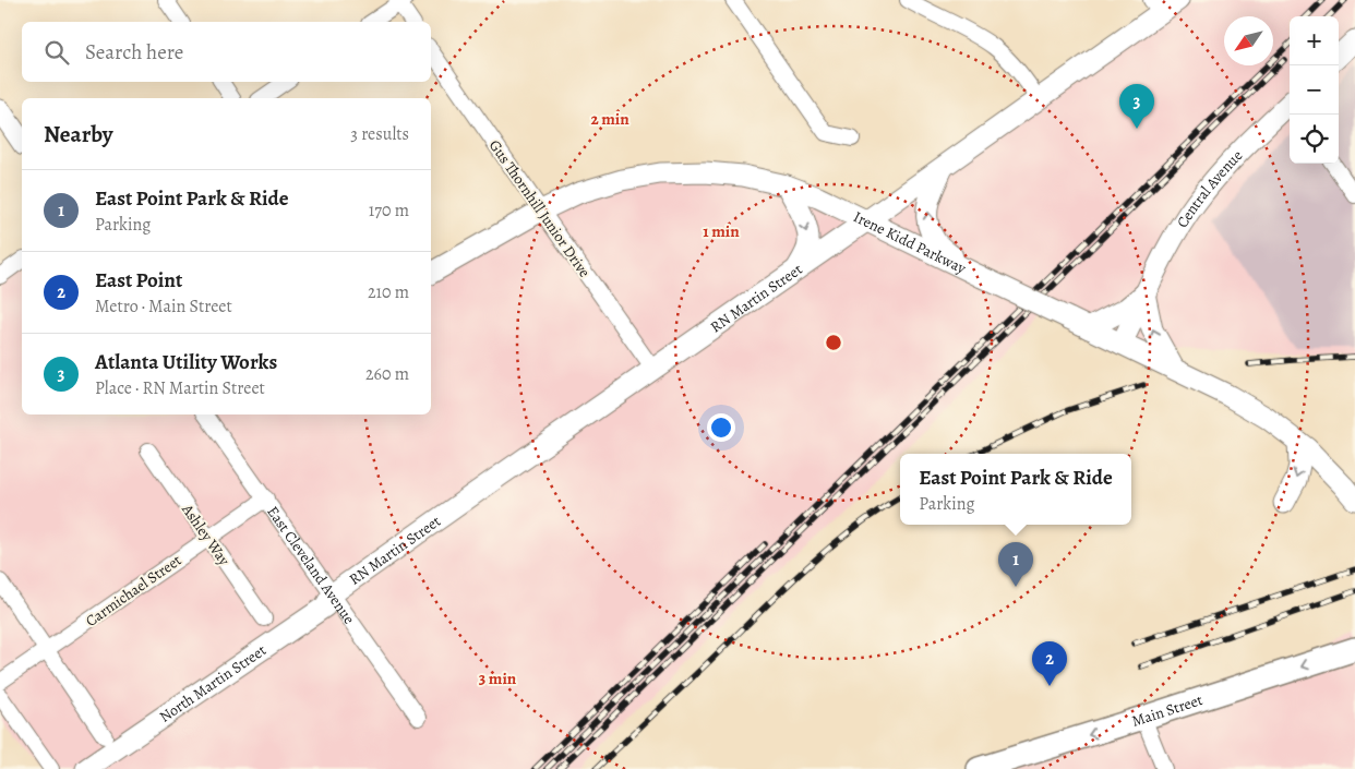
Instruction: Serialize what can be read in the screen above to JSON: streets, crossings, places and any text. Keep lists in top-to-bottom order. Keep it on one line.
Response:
{"streets":{"main road":["Main Street"],"street":["Central Avenue","Gus Thornhill Junior Drive","Irene Kidd Parkway","RN Martin Street","Ashley Way","East Cleveland Avenue","Carmichael Street","North Martin Street"]},"crossings":[["Central Avenue","Irene Kidd Parkway"],["Gus Thornhill Junior Drive","Irene Kidd Parkway"],["Gus Thornhill Junior Drive","RN Martin Street"],["Irene Kidd Parkway","RN Martin Street"],["RN Martin Street","East Cleveland Avenue"],["RN Martin Street","North Martin Street"],["Ashley Way","Carmichael Street"],["East Cleveland Avenue","Carmichael Street"],["East Cleveland Avenue","North Martin Street"]],"one_way":["Main Street"],"north":"bottom left","page":{"map_buttons":["+","−"],"search":"Search here","pins":["3","1","2"],"heading":["Nearby","3 results"],"list":[{"mark":"1","name":"East Point Park & Ride","note":"Parking","value":"170 m"},{"mark":"2","name":"East Point","note":"Metro · Main Street","value":"210 m"},{"mark":"3","name":"Atlanta Utility Works","note":"Place · RN Martin Street","value":"260 m"}],"popup":["East Point Park & Ride","Parking"]},"rings":["2 min","1 min","3 min"]}
